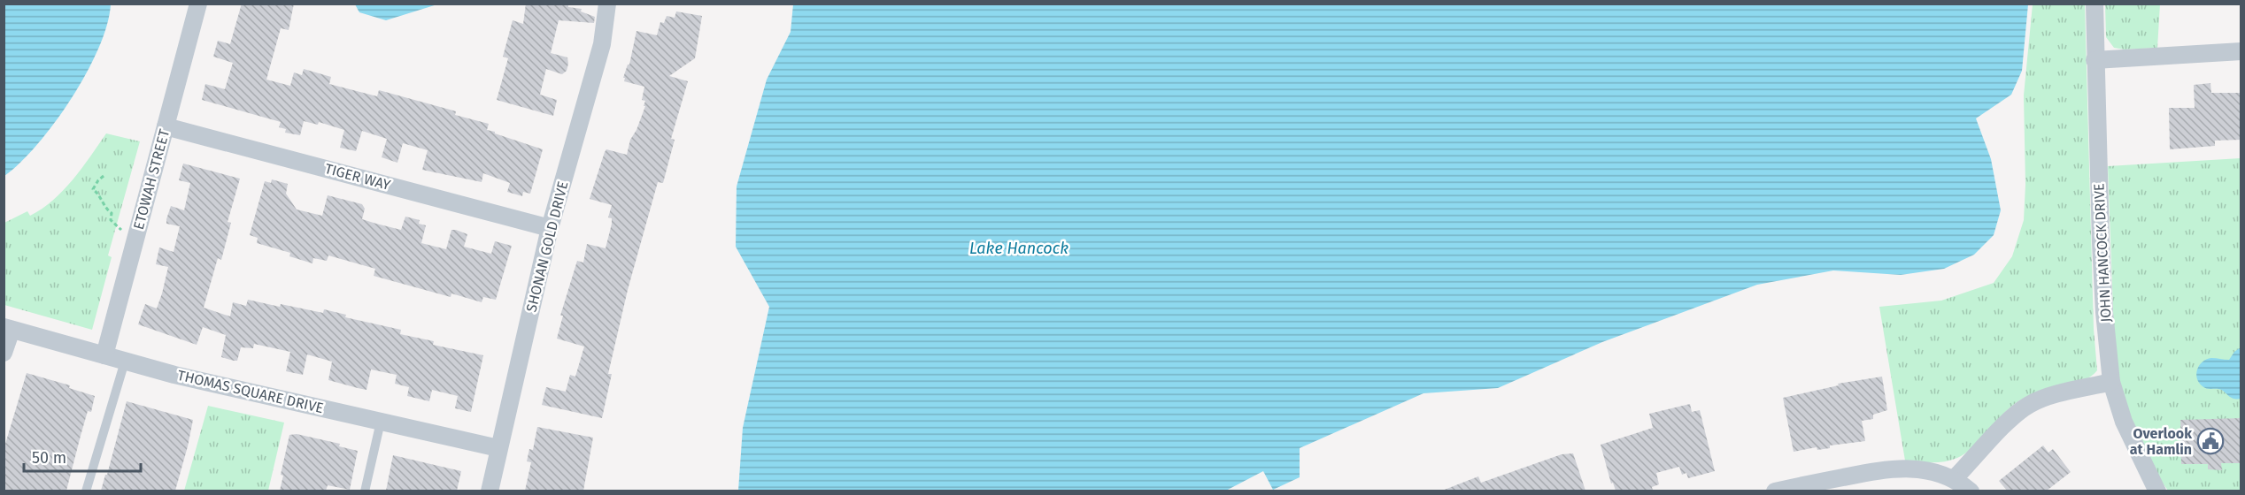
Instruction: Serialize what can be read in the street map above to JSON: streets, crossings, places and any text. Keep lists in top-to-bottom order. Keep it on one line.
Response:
{"streets":{"street":["TIGER WAY","ETOWAH STREET","SHONAN GOLD DRIVE","JOHN HANCOCK DRIVE","THOMAS SQUARE DRIVE"]},"crossings":[["TIGER WAY","ETOWAH STREET"],["TIGER WAY","SHONAN GOLD DRIVE"],["ETOWAH STREET","THOMAS SQUARE DRIVE"],["SHONAN GOLD DRIVE","THOMAS SQUARE DRIVE"]],"water":["Lake Hancock"],"places":{"public building":["Overlook at Hamlin"]},"scale_bar":"50 m"}
